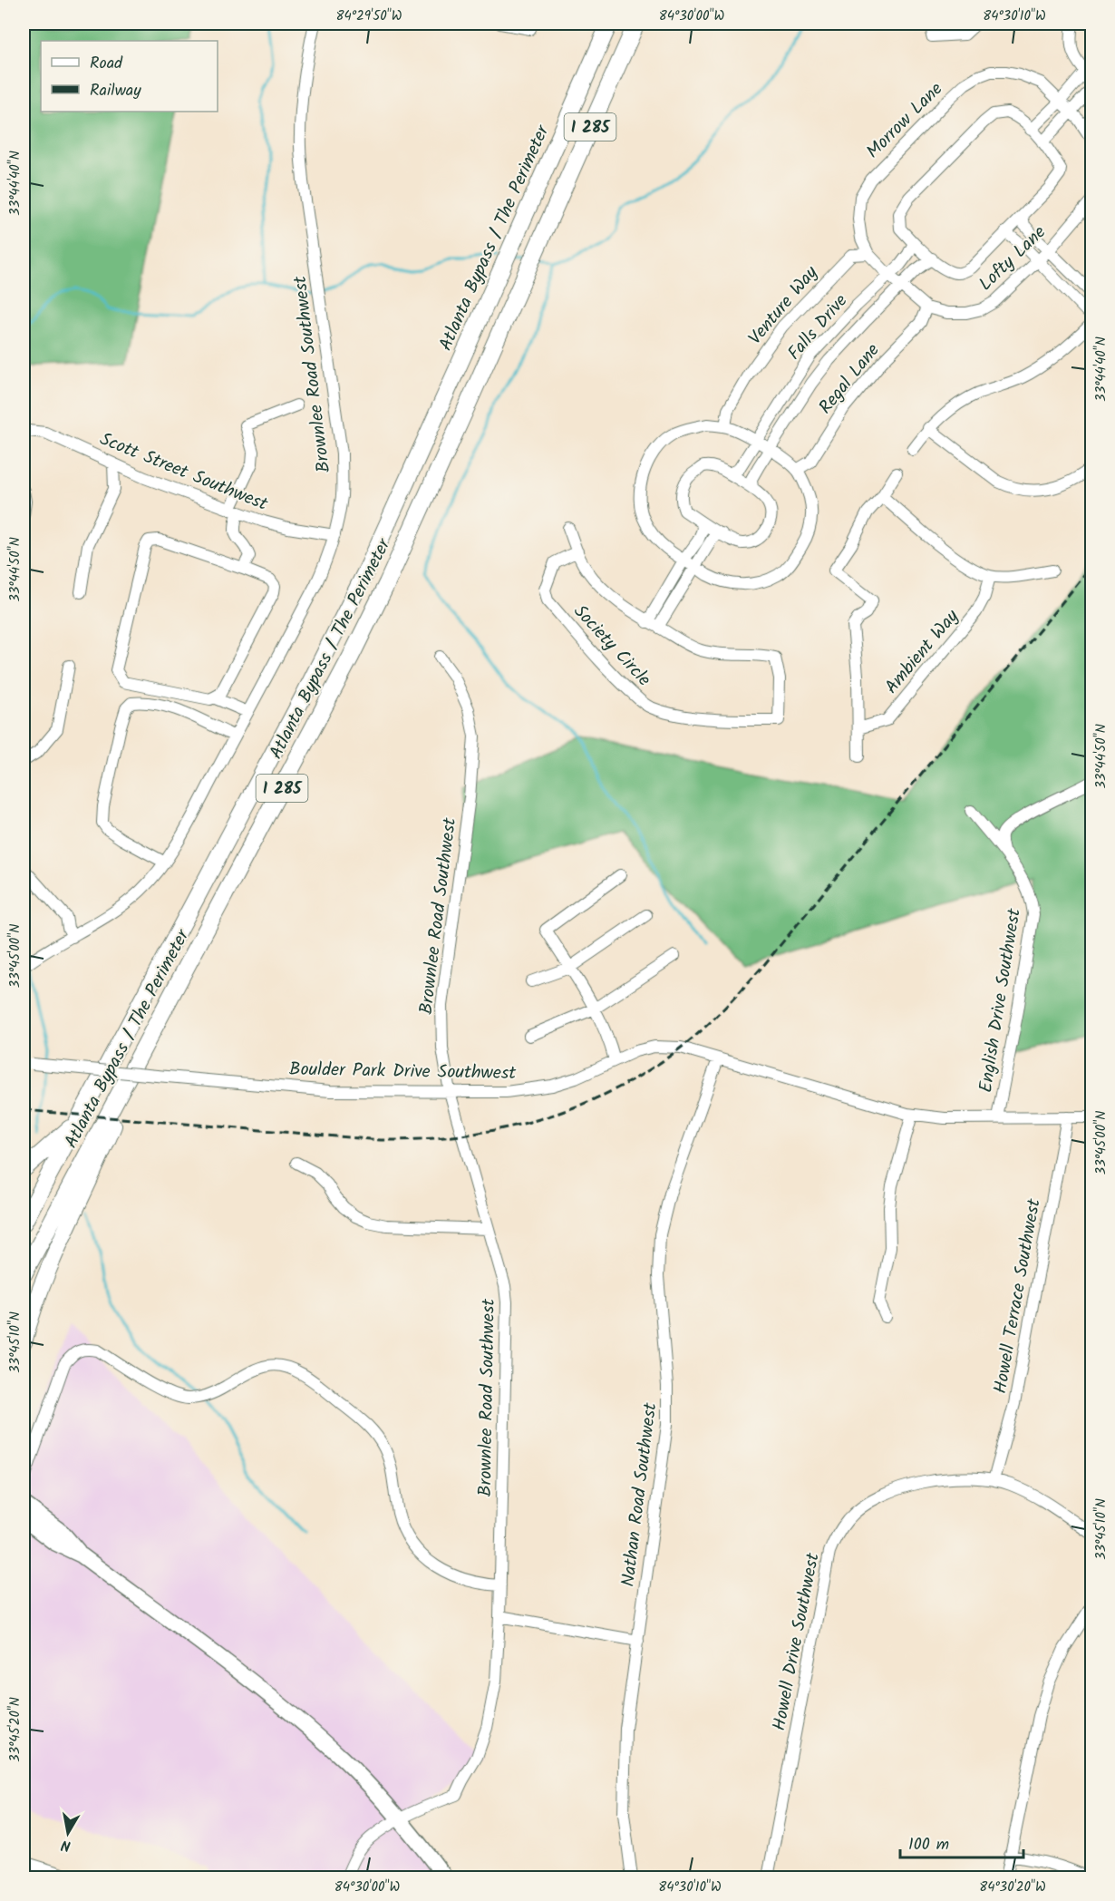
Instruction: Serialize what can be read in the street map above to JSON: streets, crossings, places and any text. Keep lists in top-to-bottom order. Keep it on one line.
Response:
{"streets":{"highway":["I 285","Atlanta Bypass / The Perimeter"],"street":["Morrow Lane","Lofty Lane","Venture Way","Falls Drive","Brownlee Road Southwest","Regal Lane","Scott Street Southwest","Society Circle","Ambient Way","English Drive Southwest","Boulder Park Drive Southwest","Howell Terrace Southwest","Nathan Road Southwest","Howell Drive Southwest"]},"crossings":[["Morrow Lane","Lofty Lane"],["Morrow Lane","Venture Way"],["Morrow Lane","Falls Drive"],["Lofty Lane","Falls Drive"],["Lofty Lane","Regal Lane"],["Brownlee Road Southwest","Scott Street Southwest"],["Brownlee Road Southwest","Boulder Park Drive Southwest"],["English Drive Southwest","Boulder Park Drive Southwest"],["Boulder Park Drive Southwest","Howell Terrace Southwest"],["Boulder Park Drive Southwest","Nathan Road Southwest"],["Howell Terrace Southwest","Howell Drive Southwest"]],"legend":["Road","Railway"],"scale_bar":"100 m","north":"bottom","coordinates":["84°29'50\"W","84°30'00\"W","84°30'10\"W","33°44'40\"N","33°44'50\"N","33°45'00\"N","33°45'10\"N","33°45'20\"N","84°30'20\"W"]}
